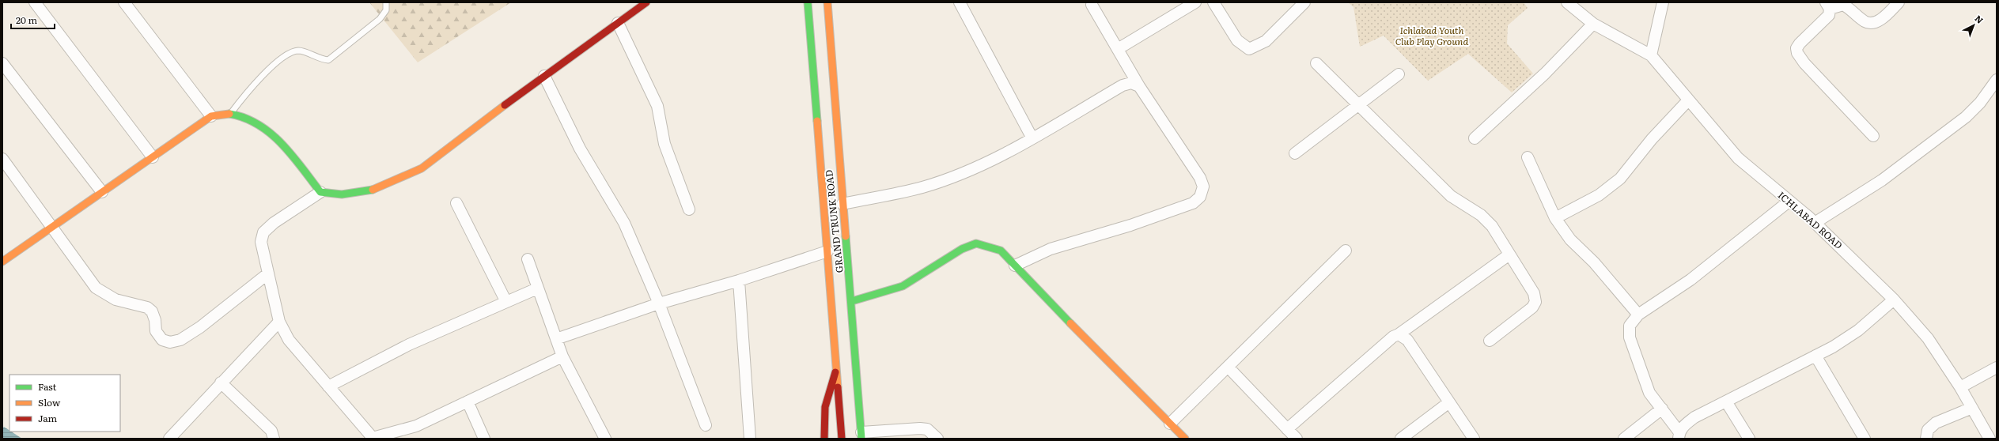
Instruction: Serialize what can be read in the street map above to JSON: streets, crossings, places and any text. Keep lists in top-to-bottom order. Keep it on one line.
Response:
{"streets":{"main road":["GRAND TRUNK ROAD"],"street":["ICHLABAD ROAD"]},"parks":["Ichlabad Youth Club Play Ground"],"legend":["Fast","Slow","Jam"],"scale_bar":"20 m","north":"top right"}
